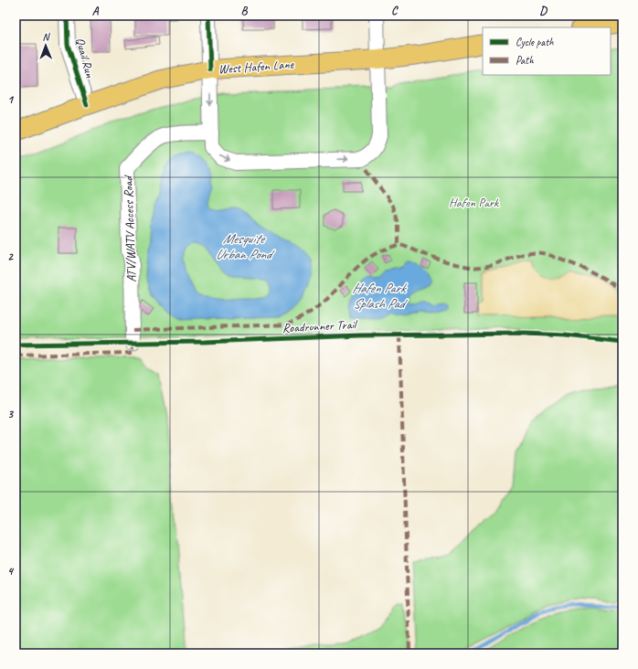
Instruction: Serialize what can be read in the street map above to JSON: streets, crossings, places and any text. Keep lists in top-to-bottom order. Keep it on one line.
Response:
{"streets":{"main road":["West Hafen Lane"],"street":["Quail Run","ATV/WATV Access Road"],"cycle path":["Roadrunner Trail"]},"crossings":[["Quail Run","West Hafen Lane"]],"water":["Mesquite Urban Pond","Hafen Park Splash Pad"],"parks":["Hafen Park"],"legend":["Cycle path","Path"],"north":"top","grid":{"columns":["A","B","C","D"],"rows":["1","2","3","4"]}}
